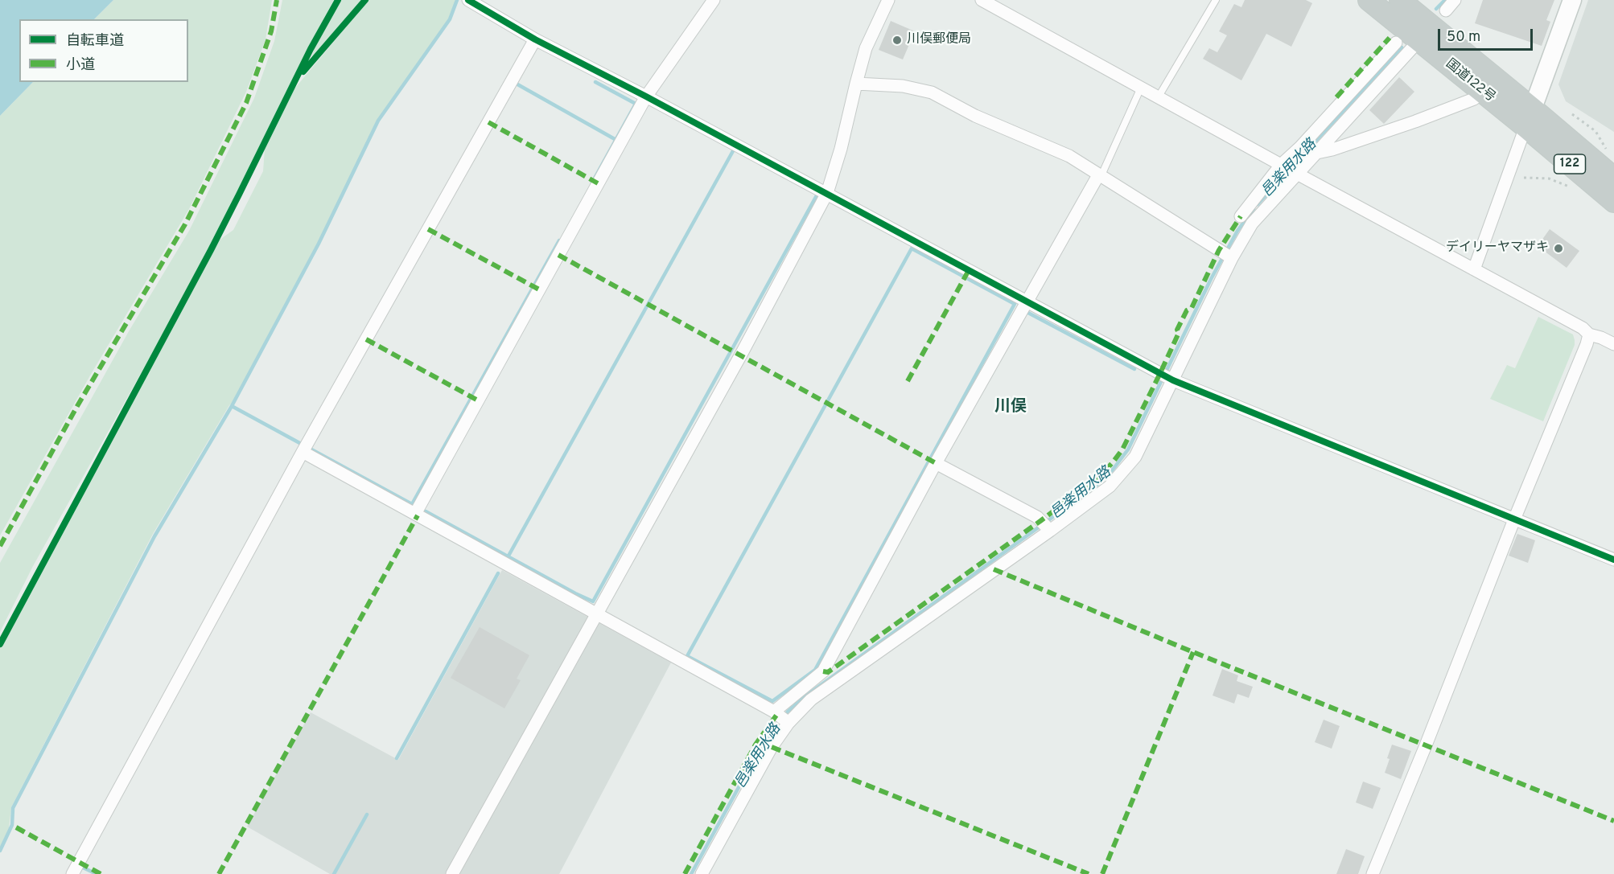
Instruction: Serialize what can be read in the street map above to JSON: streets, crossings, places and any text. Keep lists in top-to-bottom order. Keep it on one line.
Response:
{"streets":{"highway":["国道122号","122"]},"crossings":[["国道122号","122"]],"districts":["川俣"],"water":["邑楽用水路"],"places":["川俣郵便局","デイリーヤマザキ"],"legend":["自転車道","小道"],"scale_bar":"50 m"}
